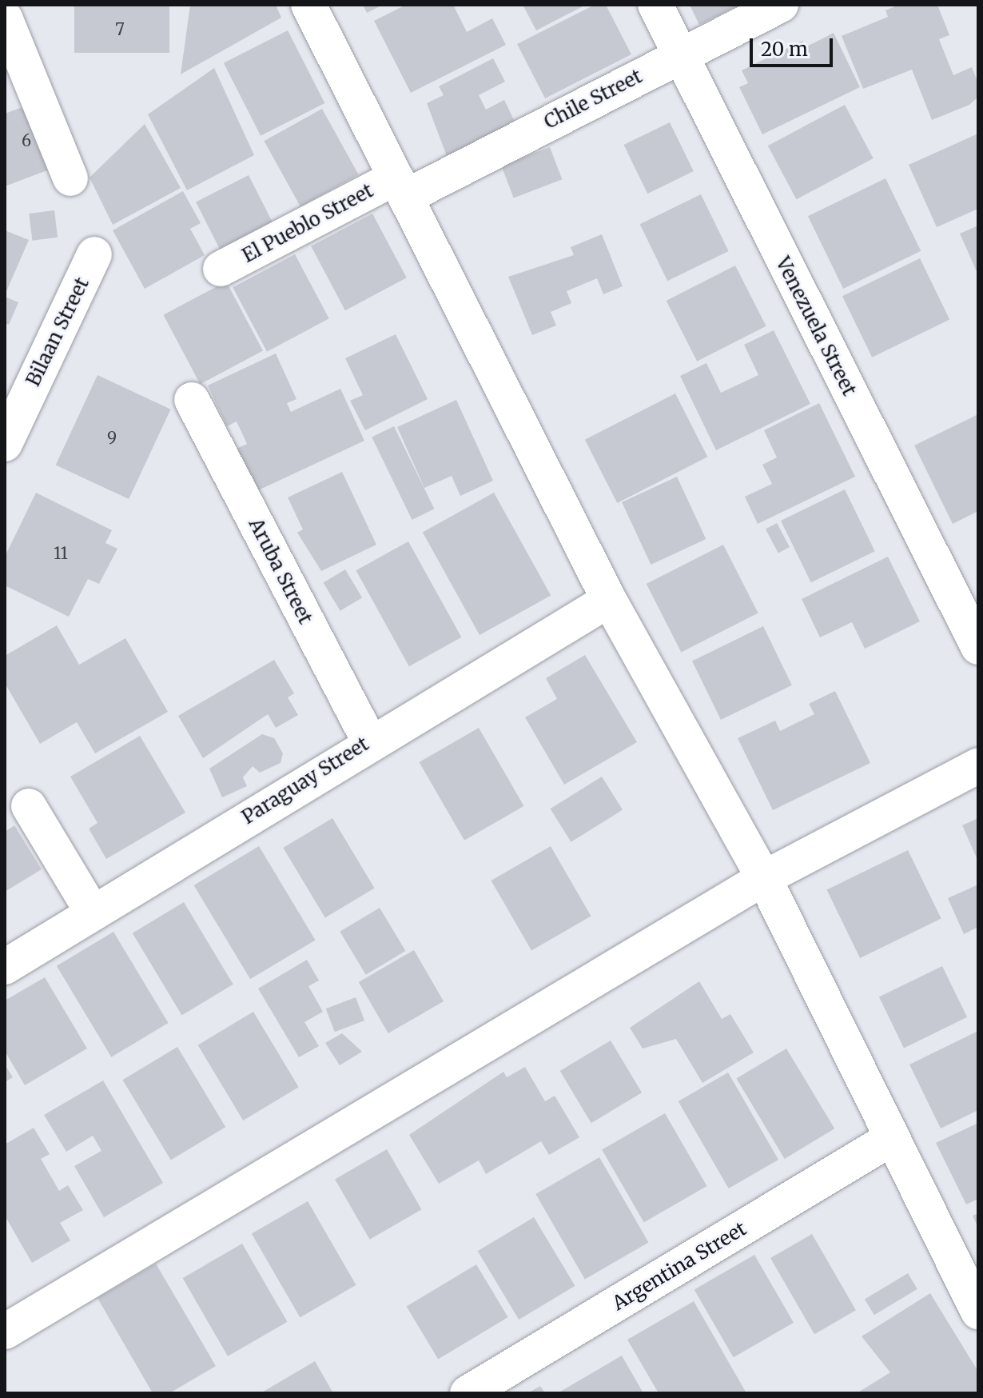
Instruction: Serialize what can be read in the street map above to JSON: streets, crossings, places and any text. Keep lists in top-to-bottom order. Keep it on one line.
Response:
{"streets":{"street":["Chile Street","El Pueblo Street","Venezuela Street","Bilaan Street","Aruba Street","Paraguay Street","Argentina Street"]},"crossings":[["Chile Street","El Pueblo Street"],["Chile Street","Venezuela Street"],["Aruba Street","Paraguay Street"]],"house_numbers":["7","6","9","11"],"scale_bar":"20 m"}
